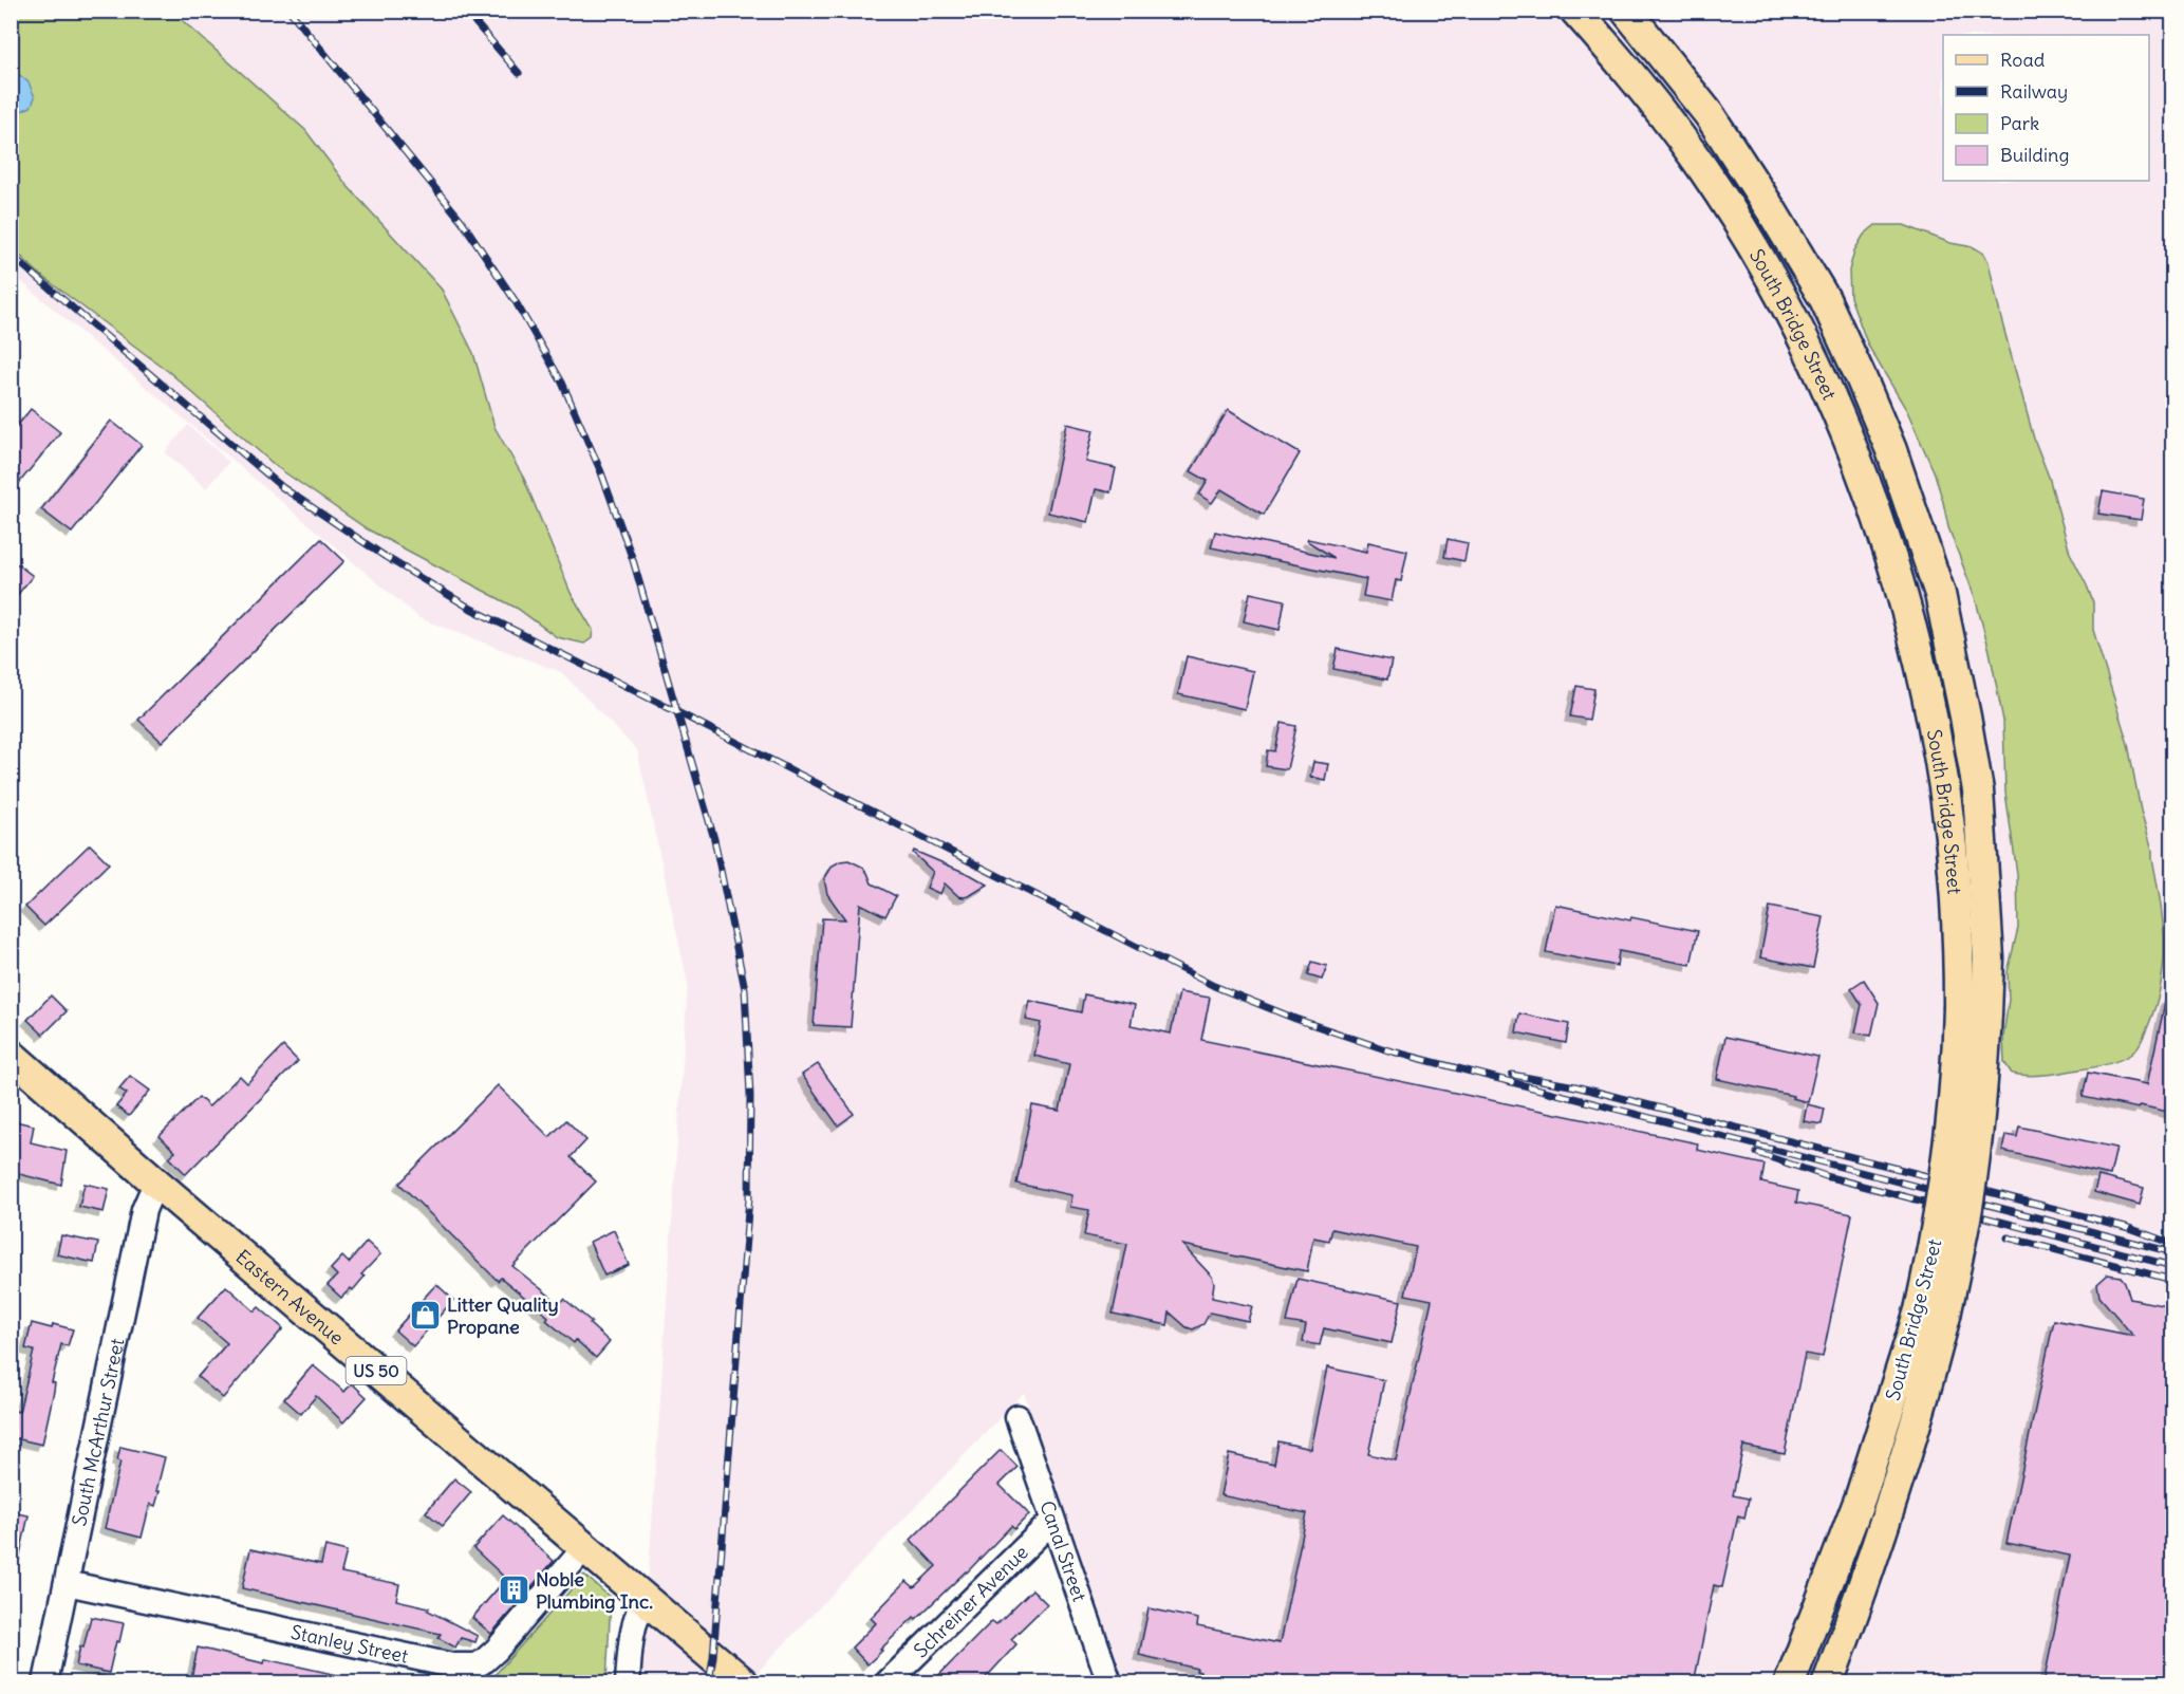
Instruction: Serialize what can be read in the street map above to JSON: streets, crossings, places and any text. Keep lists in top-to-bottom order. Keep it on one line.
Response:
{"streets":{"main road":["South Bridge Street","Eastern Avenue","US 50"],"street":["South McArthur Street","Canal Street","Schreiner Avenue","Stanley Street"]},"crossings":[["Eastern Avenue","South McArthur Street"],["Eastern Avenue","Stanley Street"],["South McArthur Street","Stanley Street"],["Canal Street","Schreiner Avenue"]],"places":{"shop":["Litter Quality Propane"],"building":["Noble Plumbing Inc."]},"legend":["Road","Railway","Park","Building"]}
